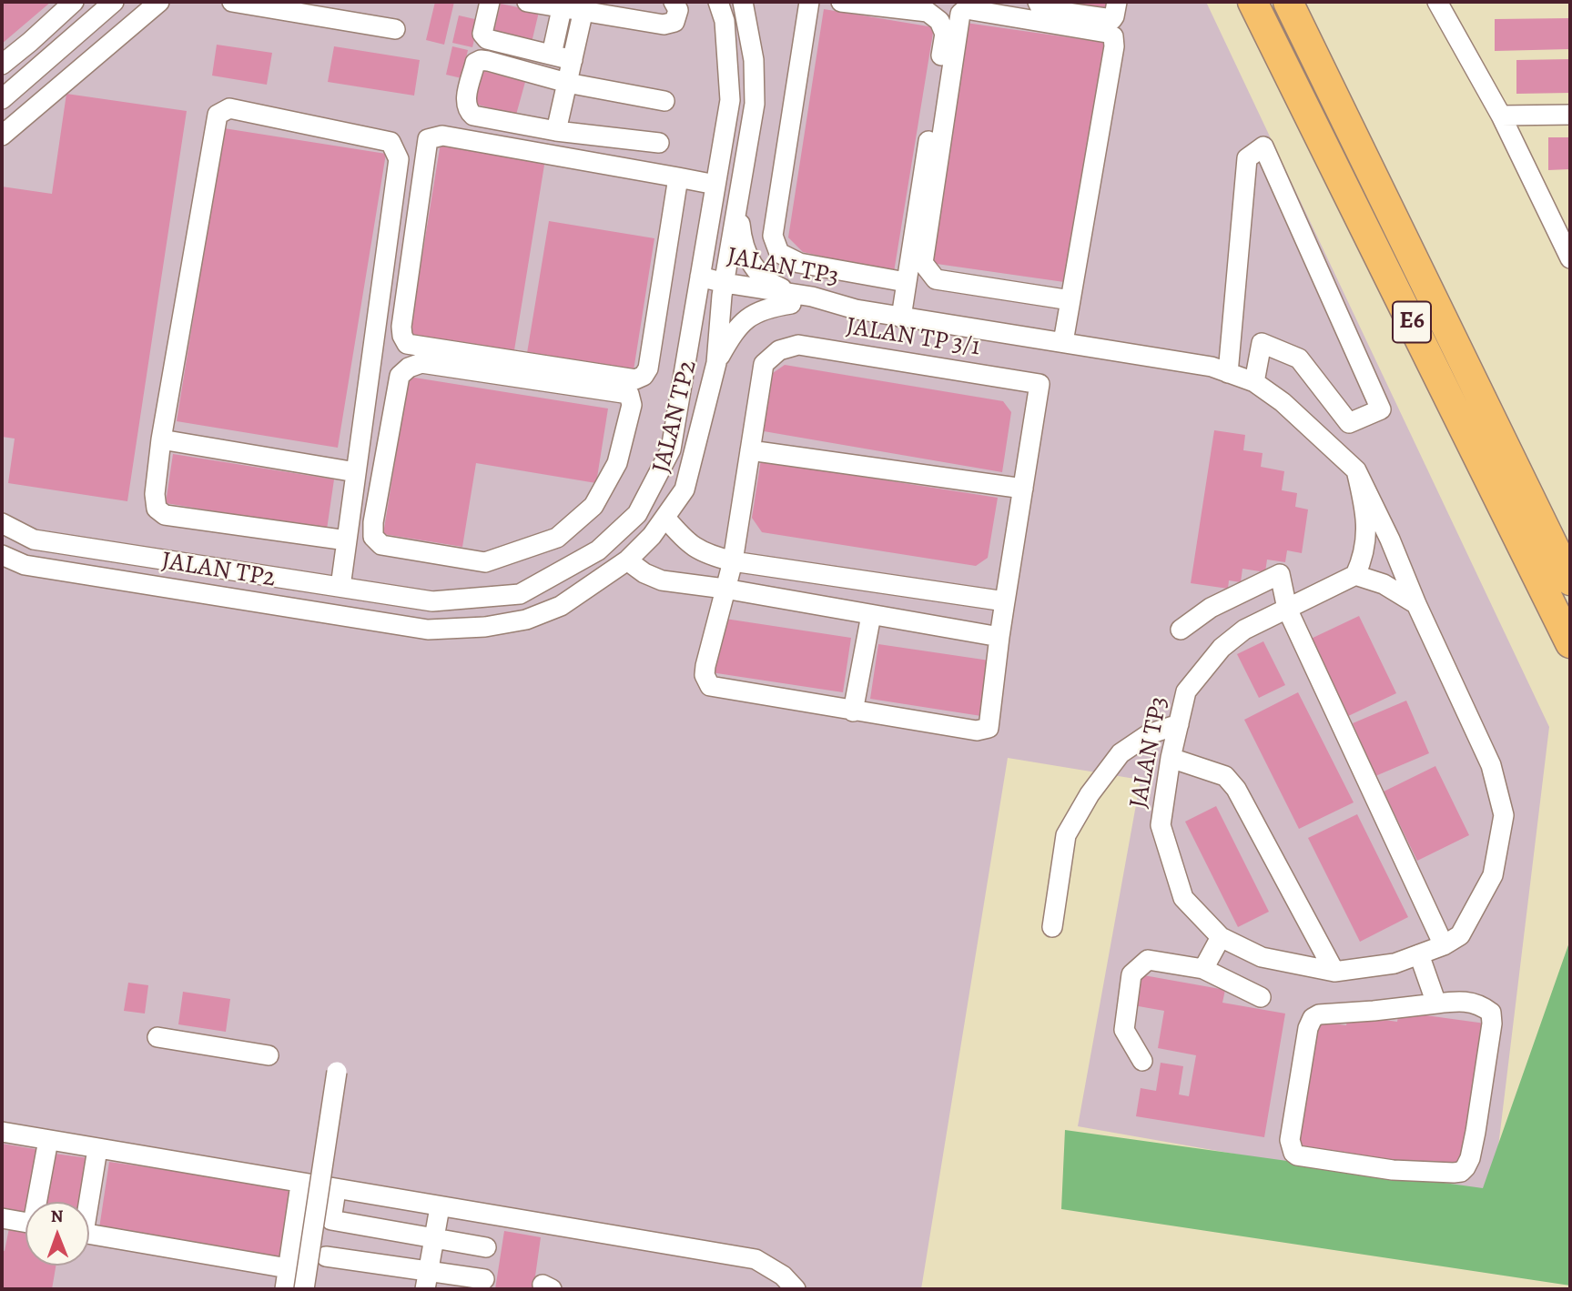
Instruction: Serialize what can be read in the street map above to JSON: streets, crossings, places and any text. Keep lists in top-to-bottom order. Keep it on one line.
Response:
{"streets":{"highway":["E6"],"street":["JALAN TP3","JALAN TP 3/1","JALAN TP2"]},"crossings":[["JALAN TP3","JALAN TP2"]],"north":"top"}
